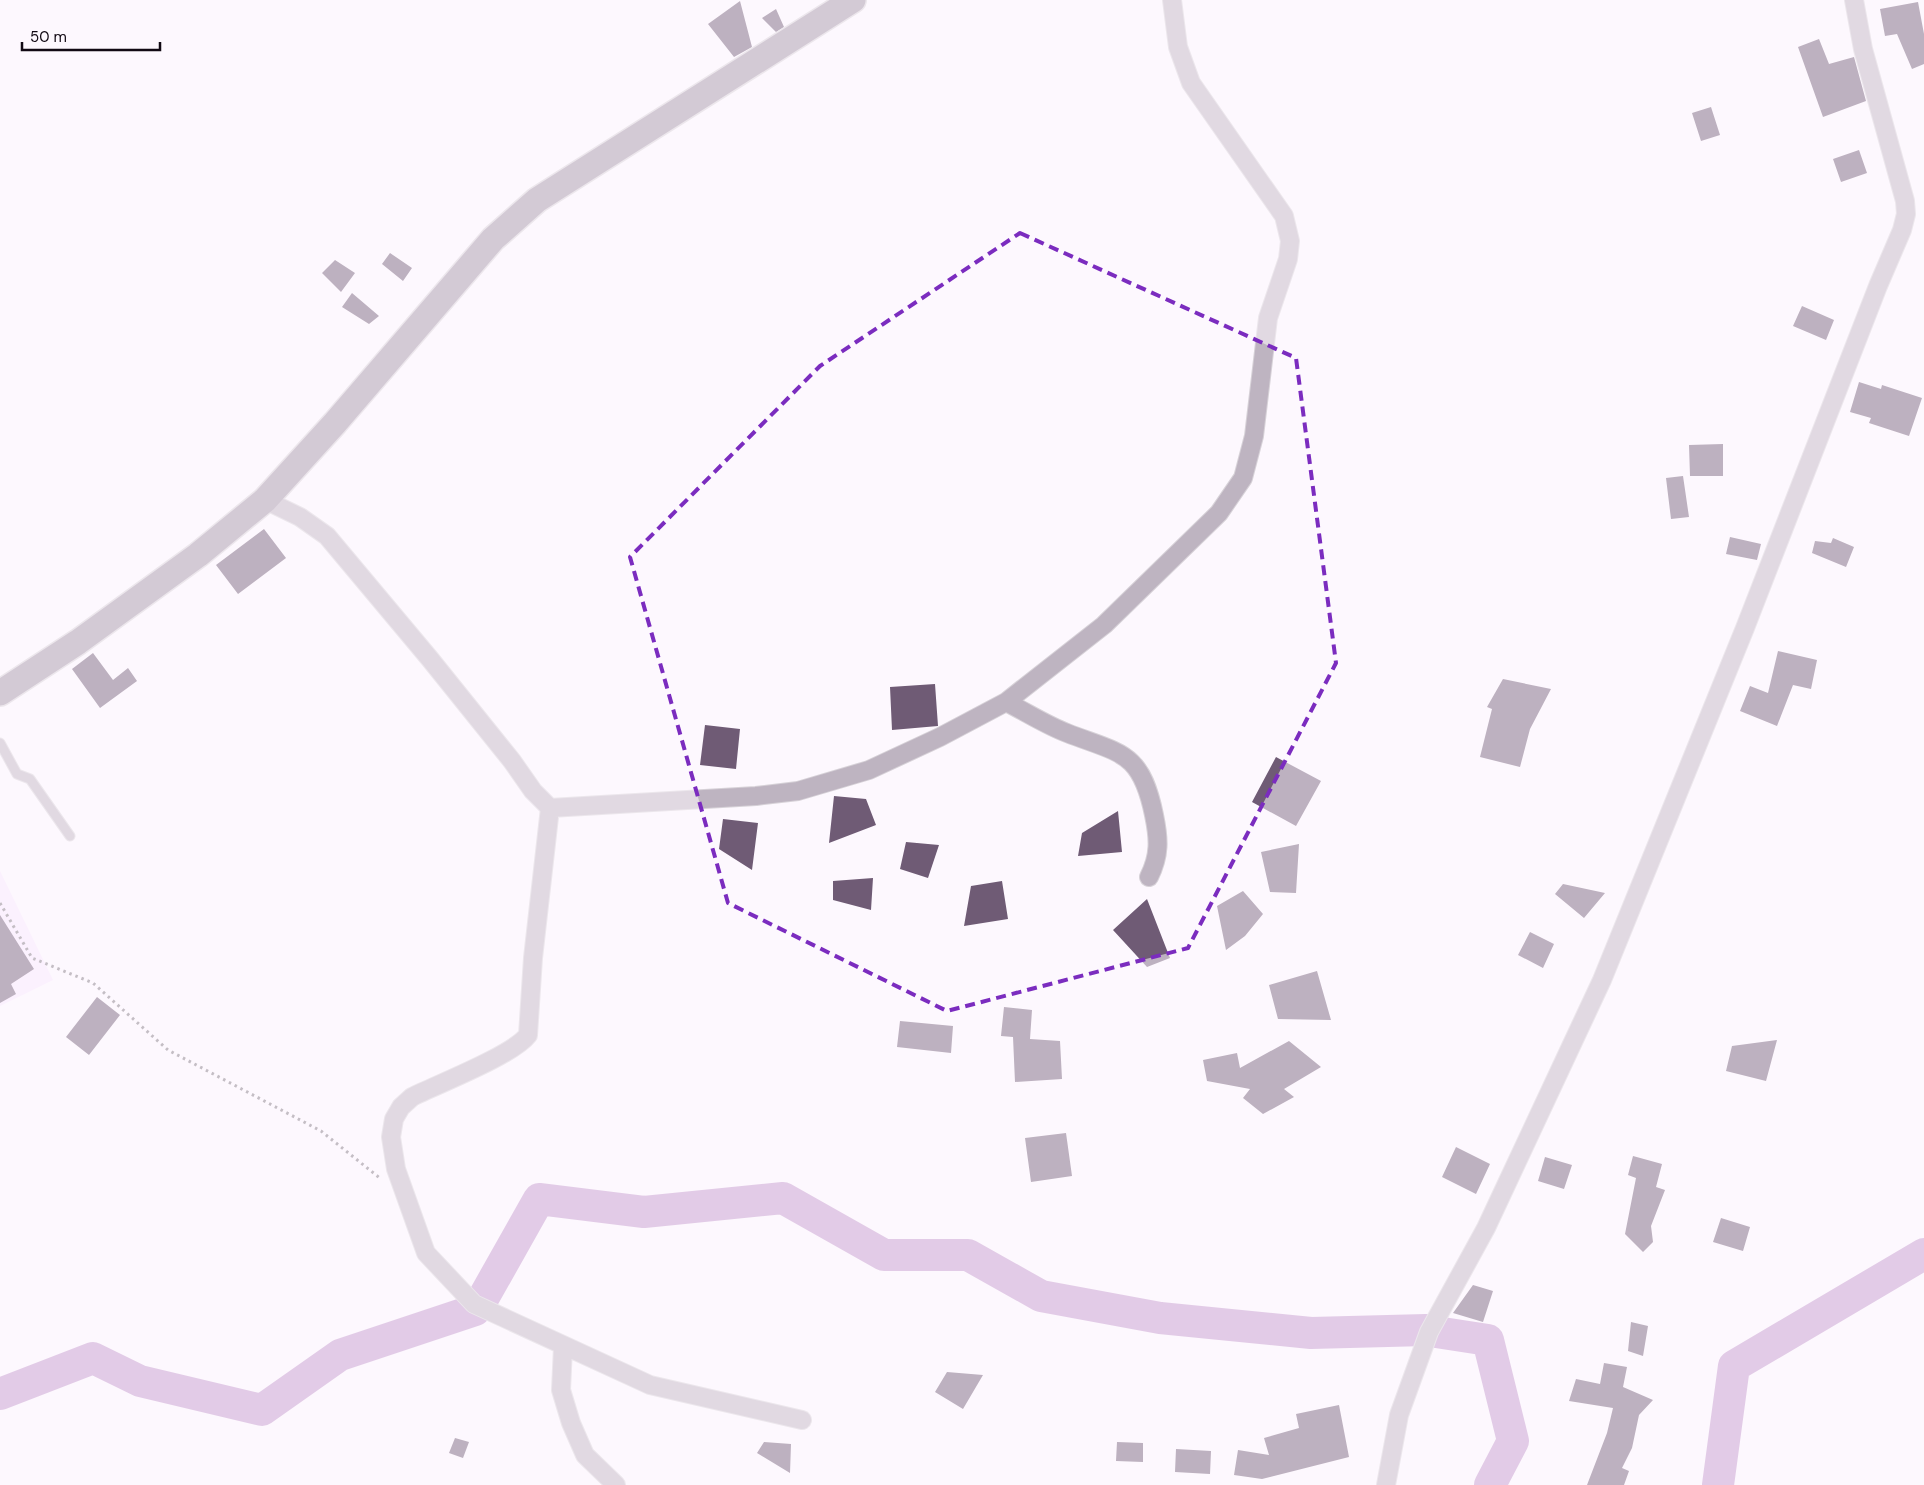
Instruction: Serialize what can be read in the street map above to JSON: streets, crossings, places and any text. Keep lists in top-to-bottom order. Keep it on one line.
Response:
{"scale_bar":"50 m"}
